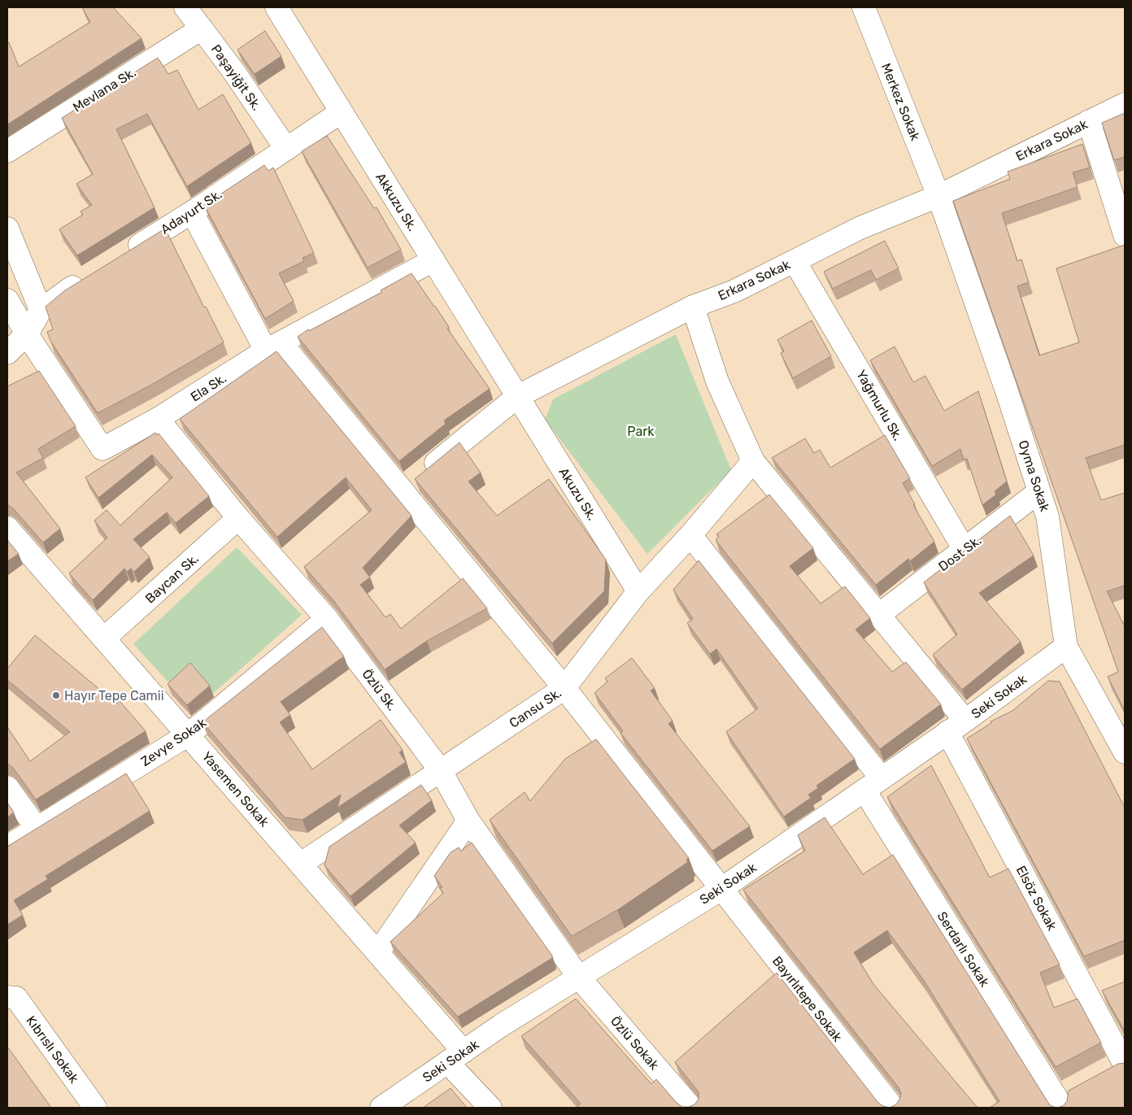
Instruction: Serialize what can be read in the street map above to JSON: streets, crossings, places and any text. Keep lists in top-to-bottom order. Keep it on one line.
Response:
{"streets":{"street":["Paşayiğit Sk.","Mevlana Sk.","Merkez Sokak","Erkara Sokak","Akkuzu Sk.","Adayurt Sk.","Ela Sk.","Yağmurlu Sk.","Oyma Sokak","Akuzu Sk.","Dost Sk.","Baycan Sk.","Özlü Sk.","Seki Sokak","Cansu Sk.","Zevye Sokak","Yasemen Sokak","Elsöz Sokak","Serdarlı Sokak","Bayırlıtepe Sokak","Özlü Sokak","Kıbrıslı Sokak"]},"crossings":[["Paşayiğit Sk.","Mevlana Sk."],["Paşayiğit Sk.","Adayurt Sk."],["Merkez Sokak","Erkara Sokak"],["Merkez Sokak","Oyma Sokak"],["Erkara Sokak","Akkuzu Sk."],["Erkara Sokak","Yağmurlu Sk."],["Erkara Sokak","Oyma Sokak"],["Erkara Sokak","Akuzu Sk."],["Erkara Sokak","Bayırlıtepe Sokak"],["Akkuzu Sk.","Adayurt Sk."],["Akkuzu Sk.","Ela Sk."],["Akkuzu Sk.","Akuzu Sk."],["Adayurt Sk.","Bayırlıtepe Sokak"],["Ela Sk.","Özlü Sk."],["Ela Sk.","Bayırlıtepe Sokak"],["Yağmurlu Sk.","Dost Sk."],["Oyma Sokak","Dost Sk."],["Oyma Sokak","Seki Sokak"],["Akuzu Sk.","Cansu Sk."],["Baycan Sk.","Özlü Sk."],["Baycan Sk.","Yasemen Sokak"],["Özlü Sk.","Seki Sokak"],["Özlü Sk.","Cansu Sk."],["Özlü Sk.","Zevye Sokak"],["Özlü Sk.","Özlü Sokak"],["Seki Sokak","Yasemen Sokak"],["Seki Sokak","Elsöz Sokak"],["Seki Sokak","Serdarlı Sokak"],["Seki Sokak","Bayırlıtepe Sokak"],["Seki Sokak","Özlü Sokak"],["Cansu Sk.","Yasemen Sokak"],["Cansu Sk.","Serdarlı Sokak"],["Cansu Sk.","Bayırlıtepe Sokak"],["Zevye Sokak","Yasemen Sokak"]],"parks":["Park"],"places":["Hayır Tepe Camii"]}
